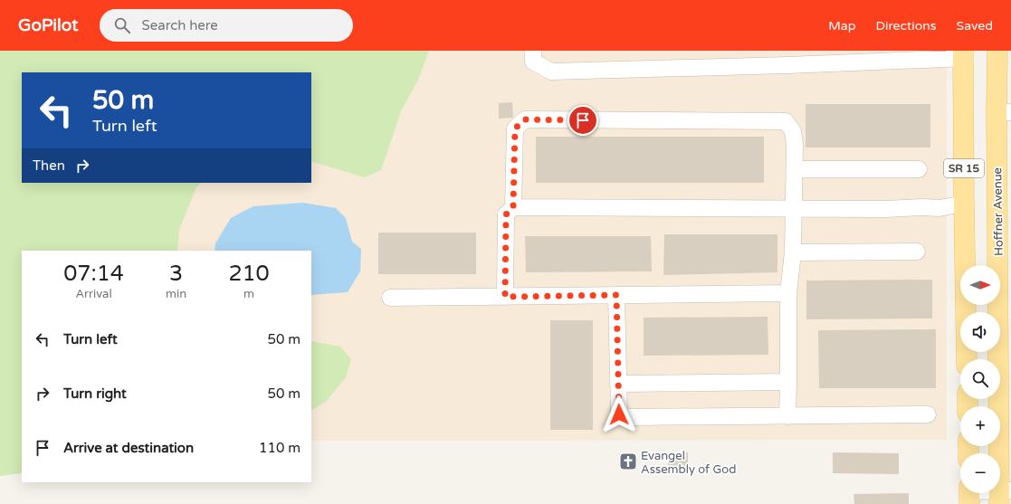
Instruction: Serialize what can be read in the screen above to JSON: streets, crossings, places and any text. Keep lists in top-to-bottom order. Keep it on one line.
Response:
{"streets":{"main road":["SR 15","Hoffner Avenue"]},"places":{"church":["Evangel Assembly of God"]},"north":"right","page":{"header":"GoPilot","search":"Search here","nav":["Map","Directions","Saved"],"turn":["50 m","Turn left"],"then":"Then","eta":["07:14","Arrival","3","min","210","m"],"map_buttons":["+","−"],"list":[{"name":"Turn left","value":"50 m"},{"name":"Turn right","value":"50 m"},{"name":"Arrive at destination","value":"110 m"}]}}
